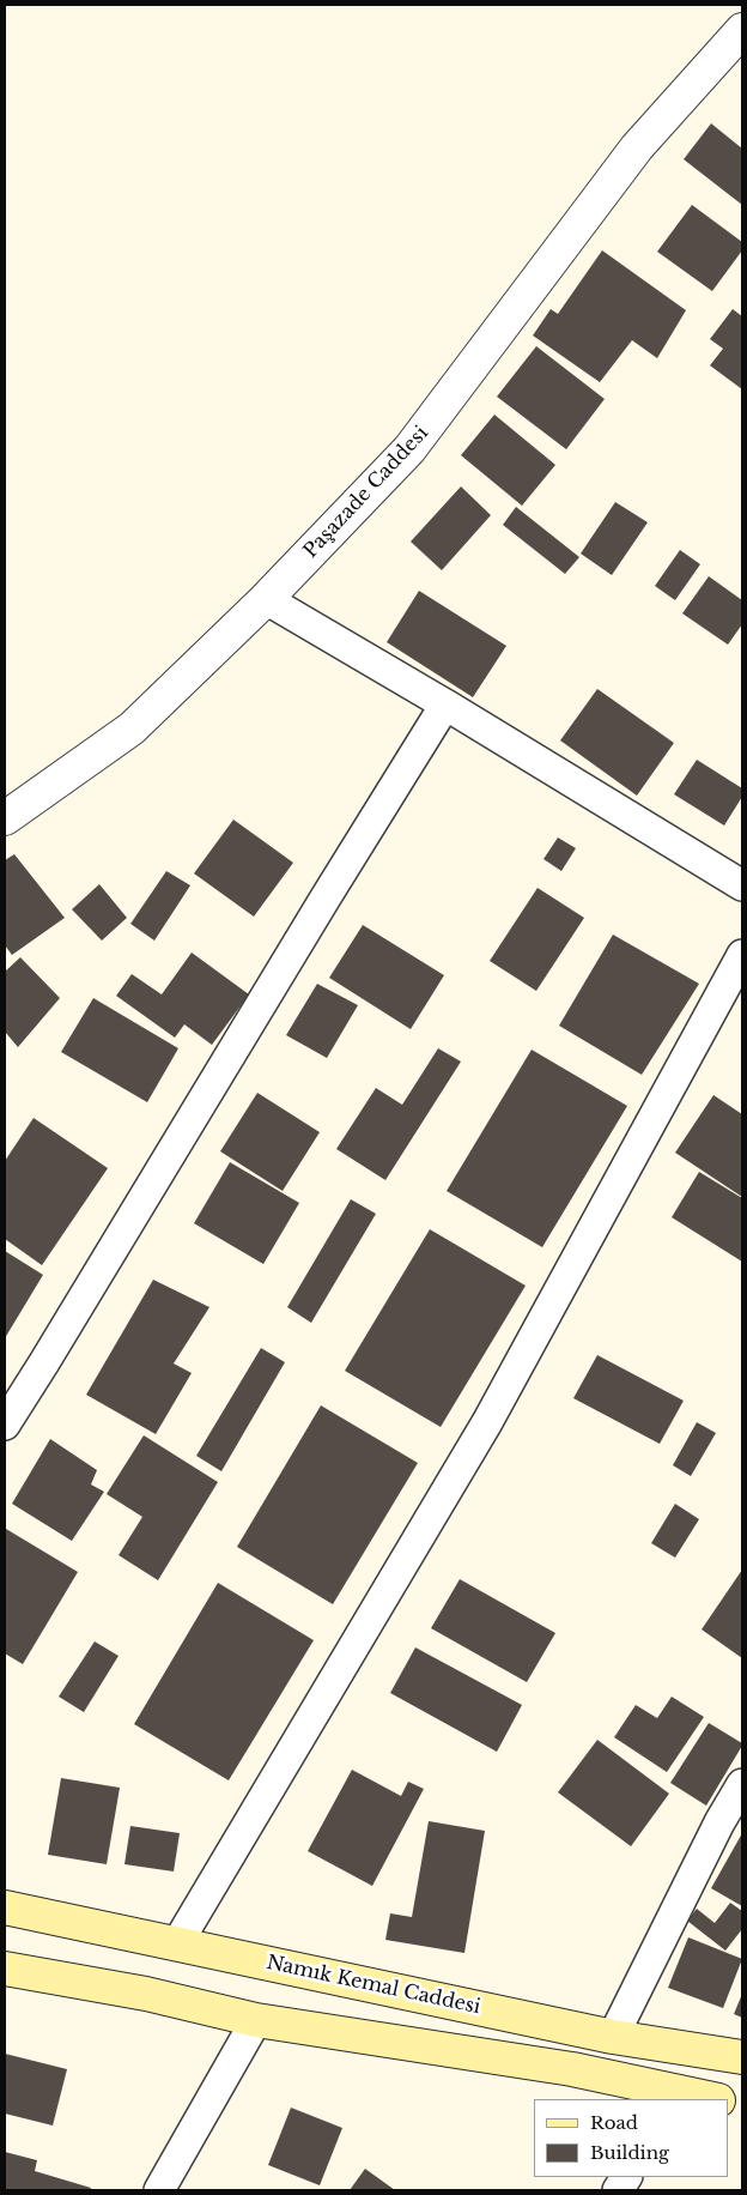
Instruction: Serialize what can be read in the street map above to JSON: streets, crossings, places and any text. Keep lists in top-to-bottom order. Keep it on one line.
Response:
{"streets":{"main road":["Namık Kemal Caddesi"],"street":["Paşazade Caddesi"]},"legend":["Road","Building"]}
